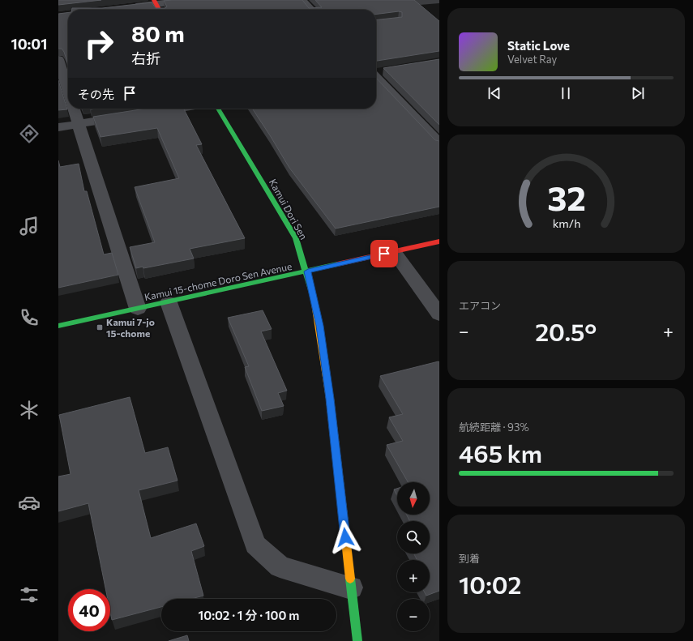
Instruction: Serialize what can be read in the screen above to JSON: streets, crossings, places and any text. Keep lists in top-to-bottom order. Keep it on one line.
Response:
{"streets":{"street":["Kamui Dori Sen","Kamui 15-chome Doro Sen Avenue"]},"crossings":[["Kamui Dori Sen","Kamui 15-chome Doro Sen Avenue"]],"places":{"transit":["Kamui 7-jo 15-chome"]},"north":"bottom","page":{"tabs":"10:01","turn":["80 m","右折"],"song":["Static Love","Velvet Ray"],"then":"その先","tile":["エアコン",["航続距離 · 93%","465 km"],["到着","10:02"]],"heat":["−","20.5°","+"],"map_buttons":["+","−"],"limit":"40","trip":"10:02 · 1 分 · 100 m","gauge":["32","km/h"]}}
